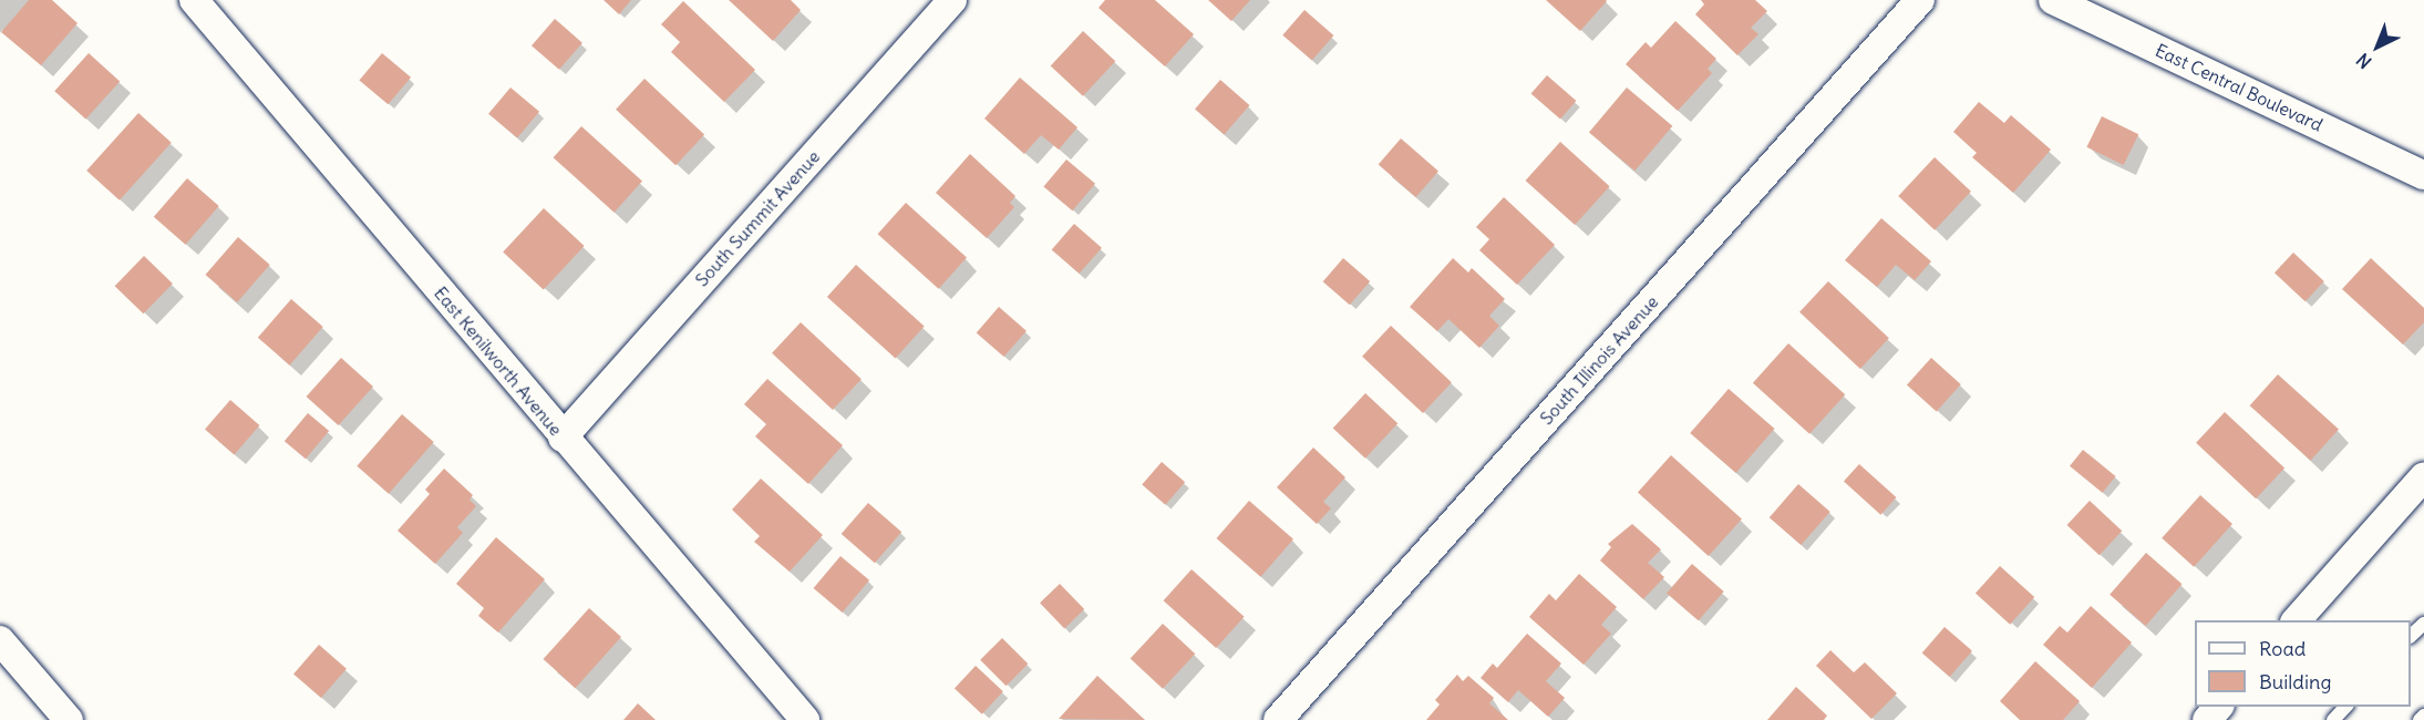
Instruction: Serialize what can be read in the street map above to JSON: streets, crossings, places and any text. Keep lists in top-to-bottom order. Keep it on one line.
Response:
{"streets":{"street":["East Central Boulevard","South Summit Avenue","South Illinois Avenue","East Kenilworth Avenue"]},"crossings":[["South Summit Avenue","East Kenilworth Avenue"]],"legend":["Road","Building"],"north":"bottom left"}
